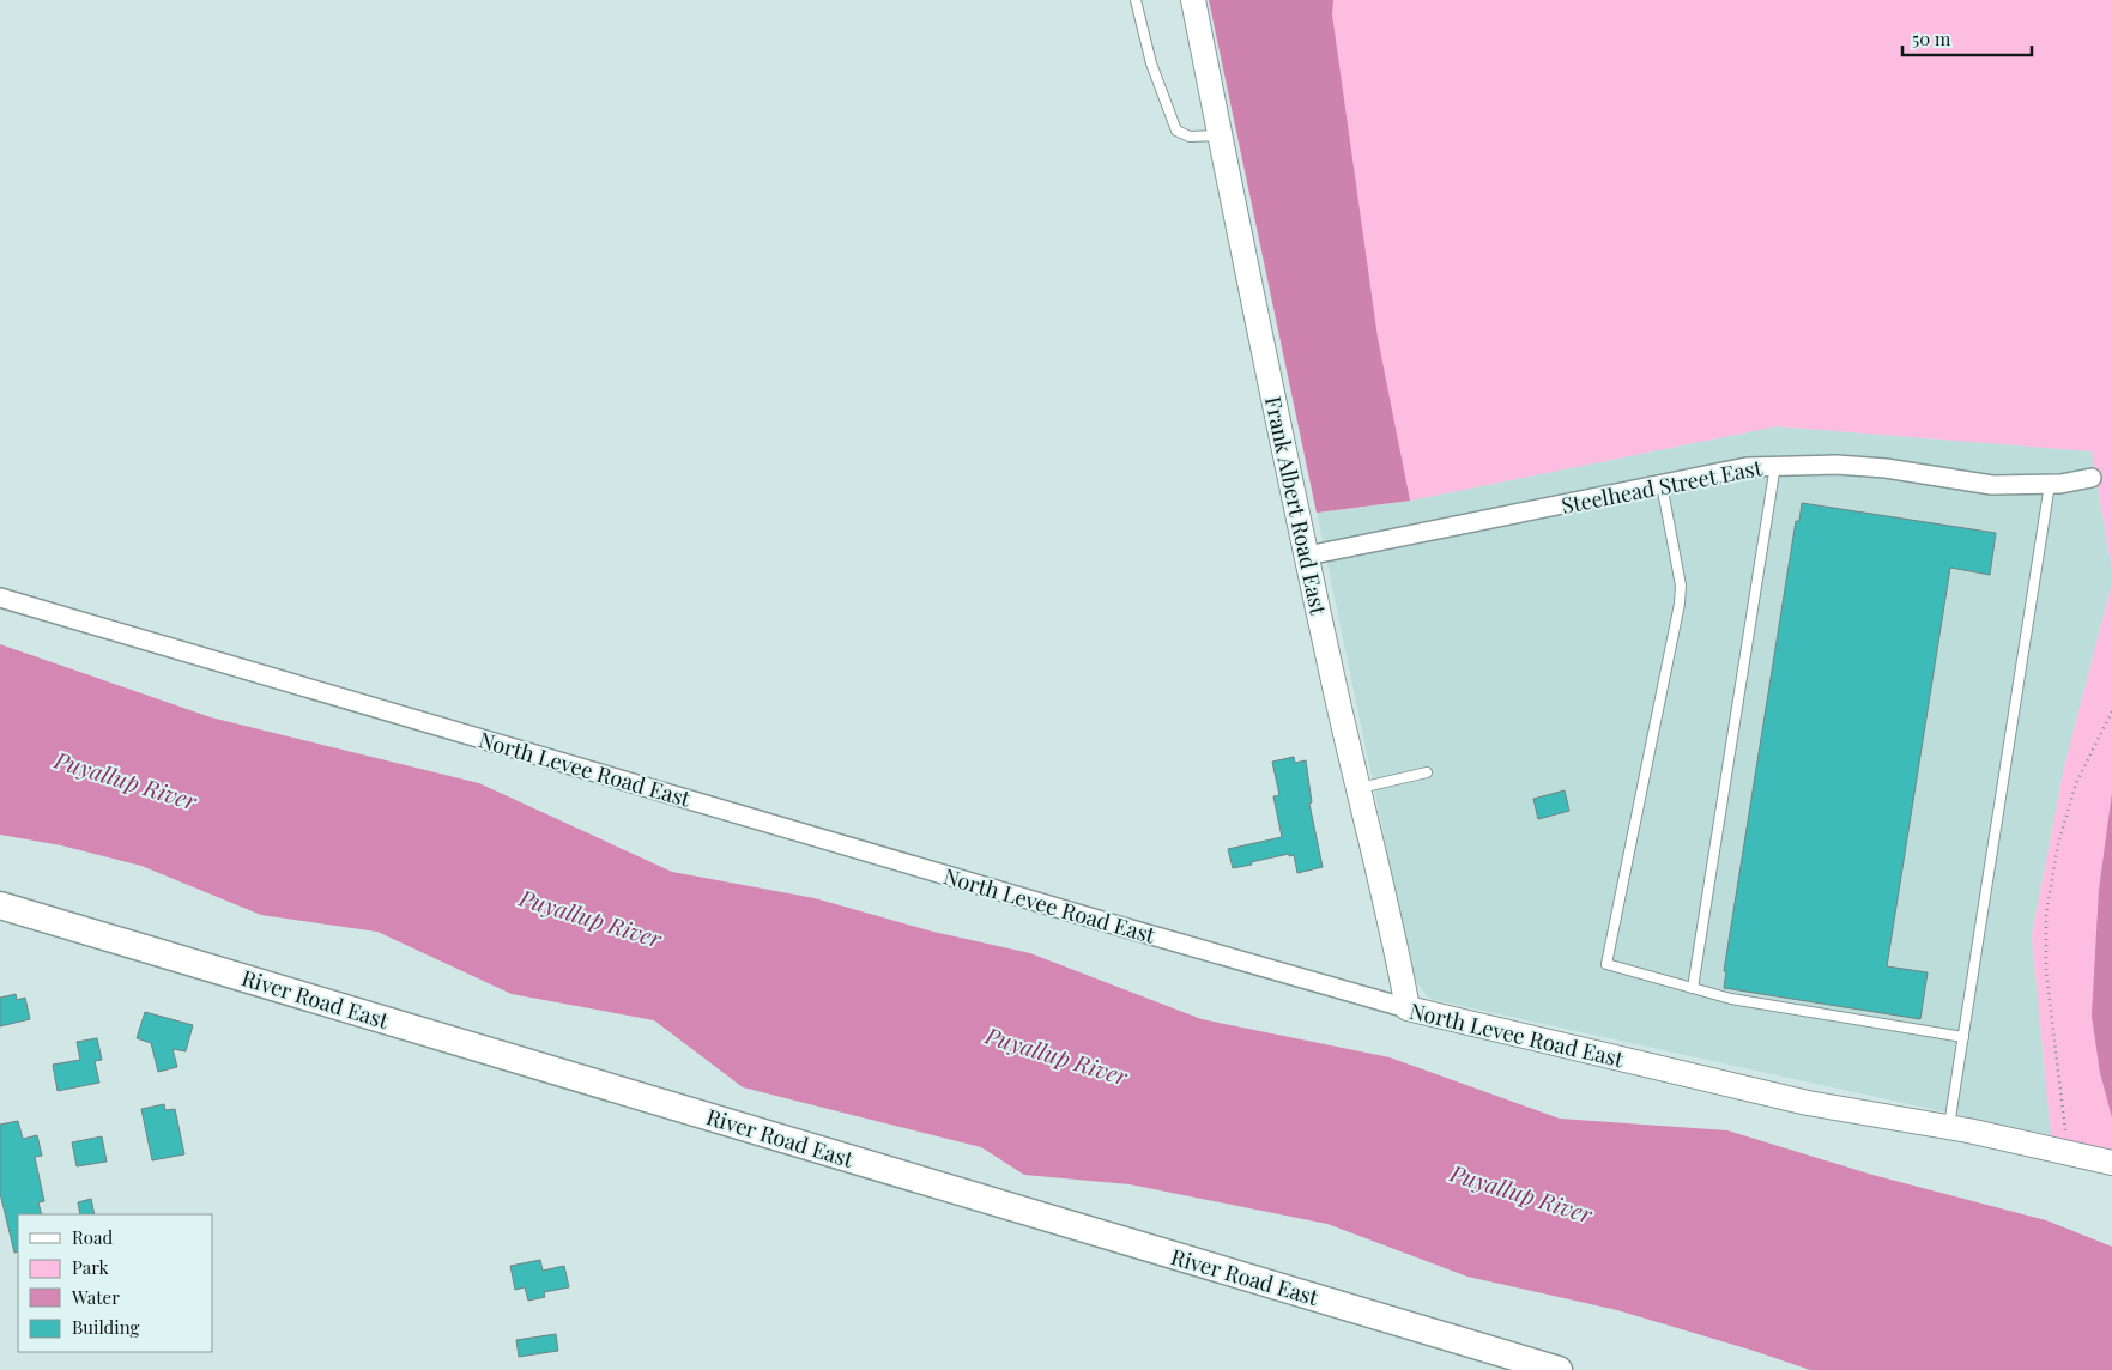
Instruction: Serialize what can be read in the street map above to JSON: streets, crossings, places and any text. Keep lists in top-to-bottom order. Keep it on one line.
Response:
{"streets":{"main road":["River Road East"],"street":["Steelhead Street East","Frank Albert Road East","North Levee Road East"]},"crossings":[["Steelhead Street East","Frank Albert Road East"],["Frank Albert Road East","North Levee Road East"]],"water":["Puyallup River"],"legend":["Road","Park","Water","Building"],"scale_bar":"50 m"}
